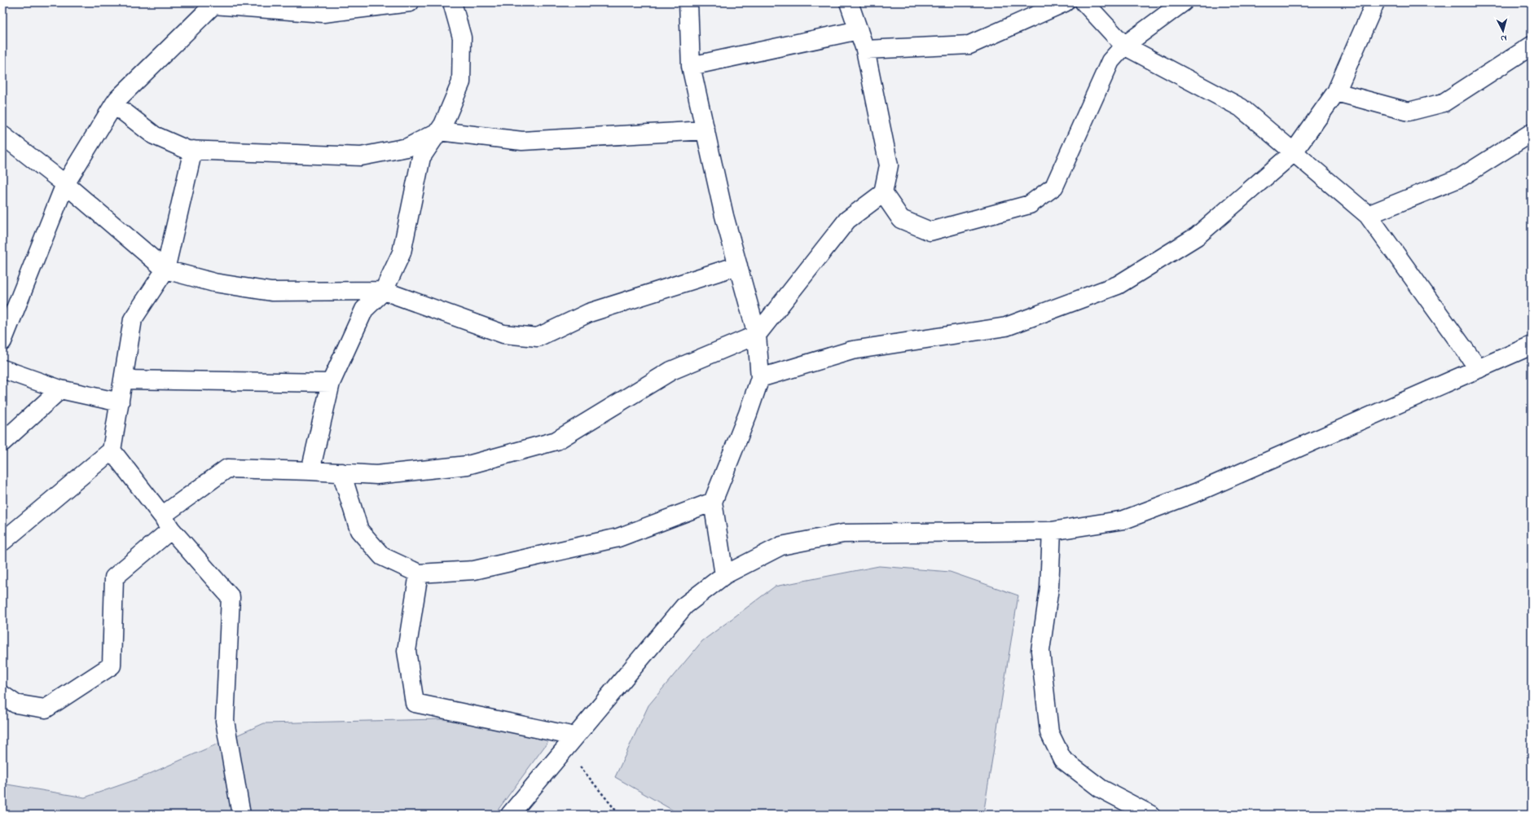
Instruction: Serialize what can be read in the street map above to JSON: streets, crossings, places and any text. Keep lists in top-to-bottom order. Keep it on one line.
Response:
{"north":"bottom"}
